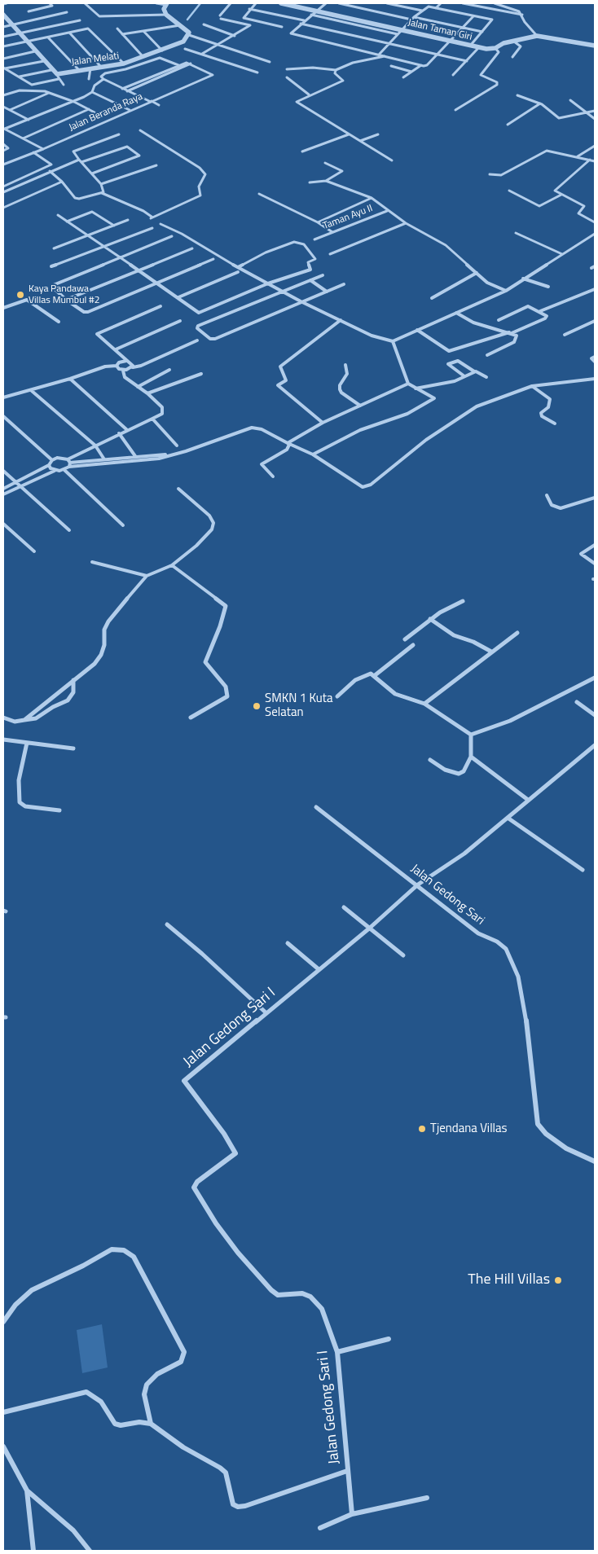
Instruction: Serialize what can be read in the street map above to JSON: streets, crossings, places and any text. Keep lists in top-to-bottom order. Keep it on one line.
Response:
{"streets":{"street":["Jalan Taman Giri","Jalan Melati","Jalan Beranda Raya","Taman Ayu II","Jalan Gedong Sari","Jalan Gedong Sari I"]},"crossings":[["Jalan Gedong Sari","Jalan Gedong Sari I"]],"places":["Kaya Pandawa Villas Mumbul #2","SMKN 1 Kuta Selatan","Tjendana Villas","The Hill Villas"]}
